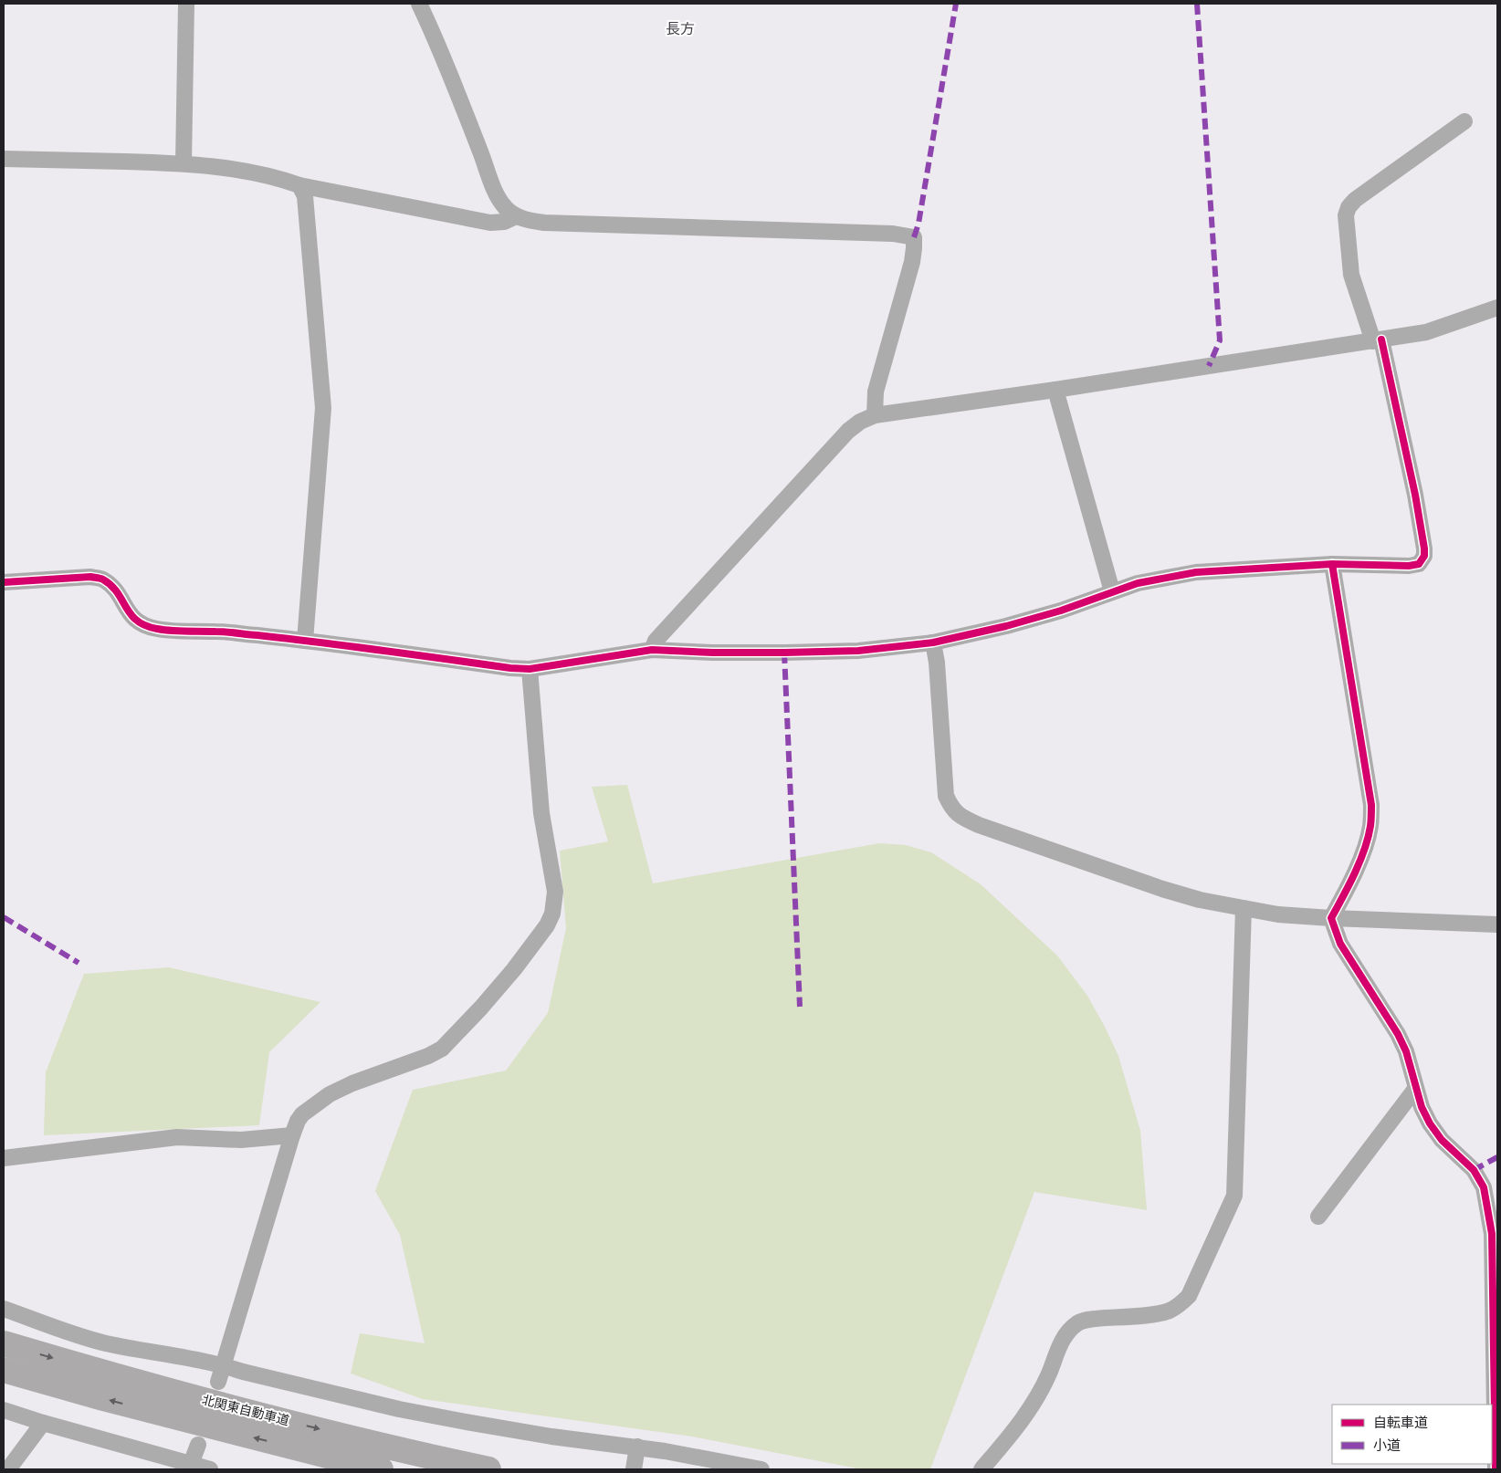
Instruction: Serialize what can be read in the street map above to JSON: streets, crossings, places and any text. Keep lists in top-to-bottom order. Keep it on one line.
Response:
{"streets":{"highway":["北関東自動車道"]},"districts":["長方"],"legend":["自転車道","小道"]}
